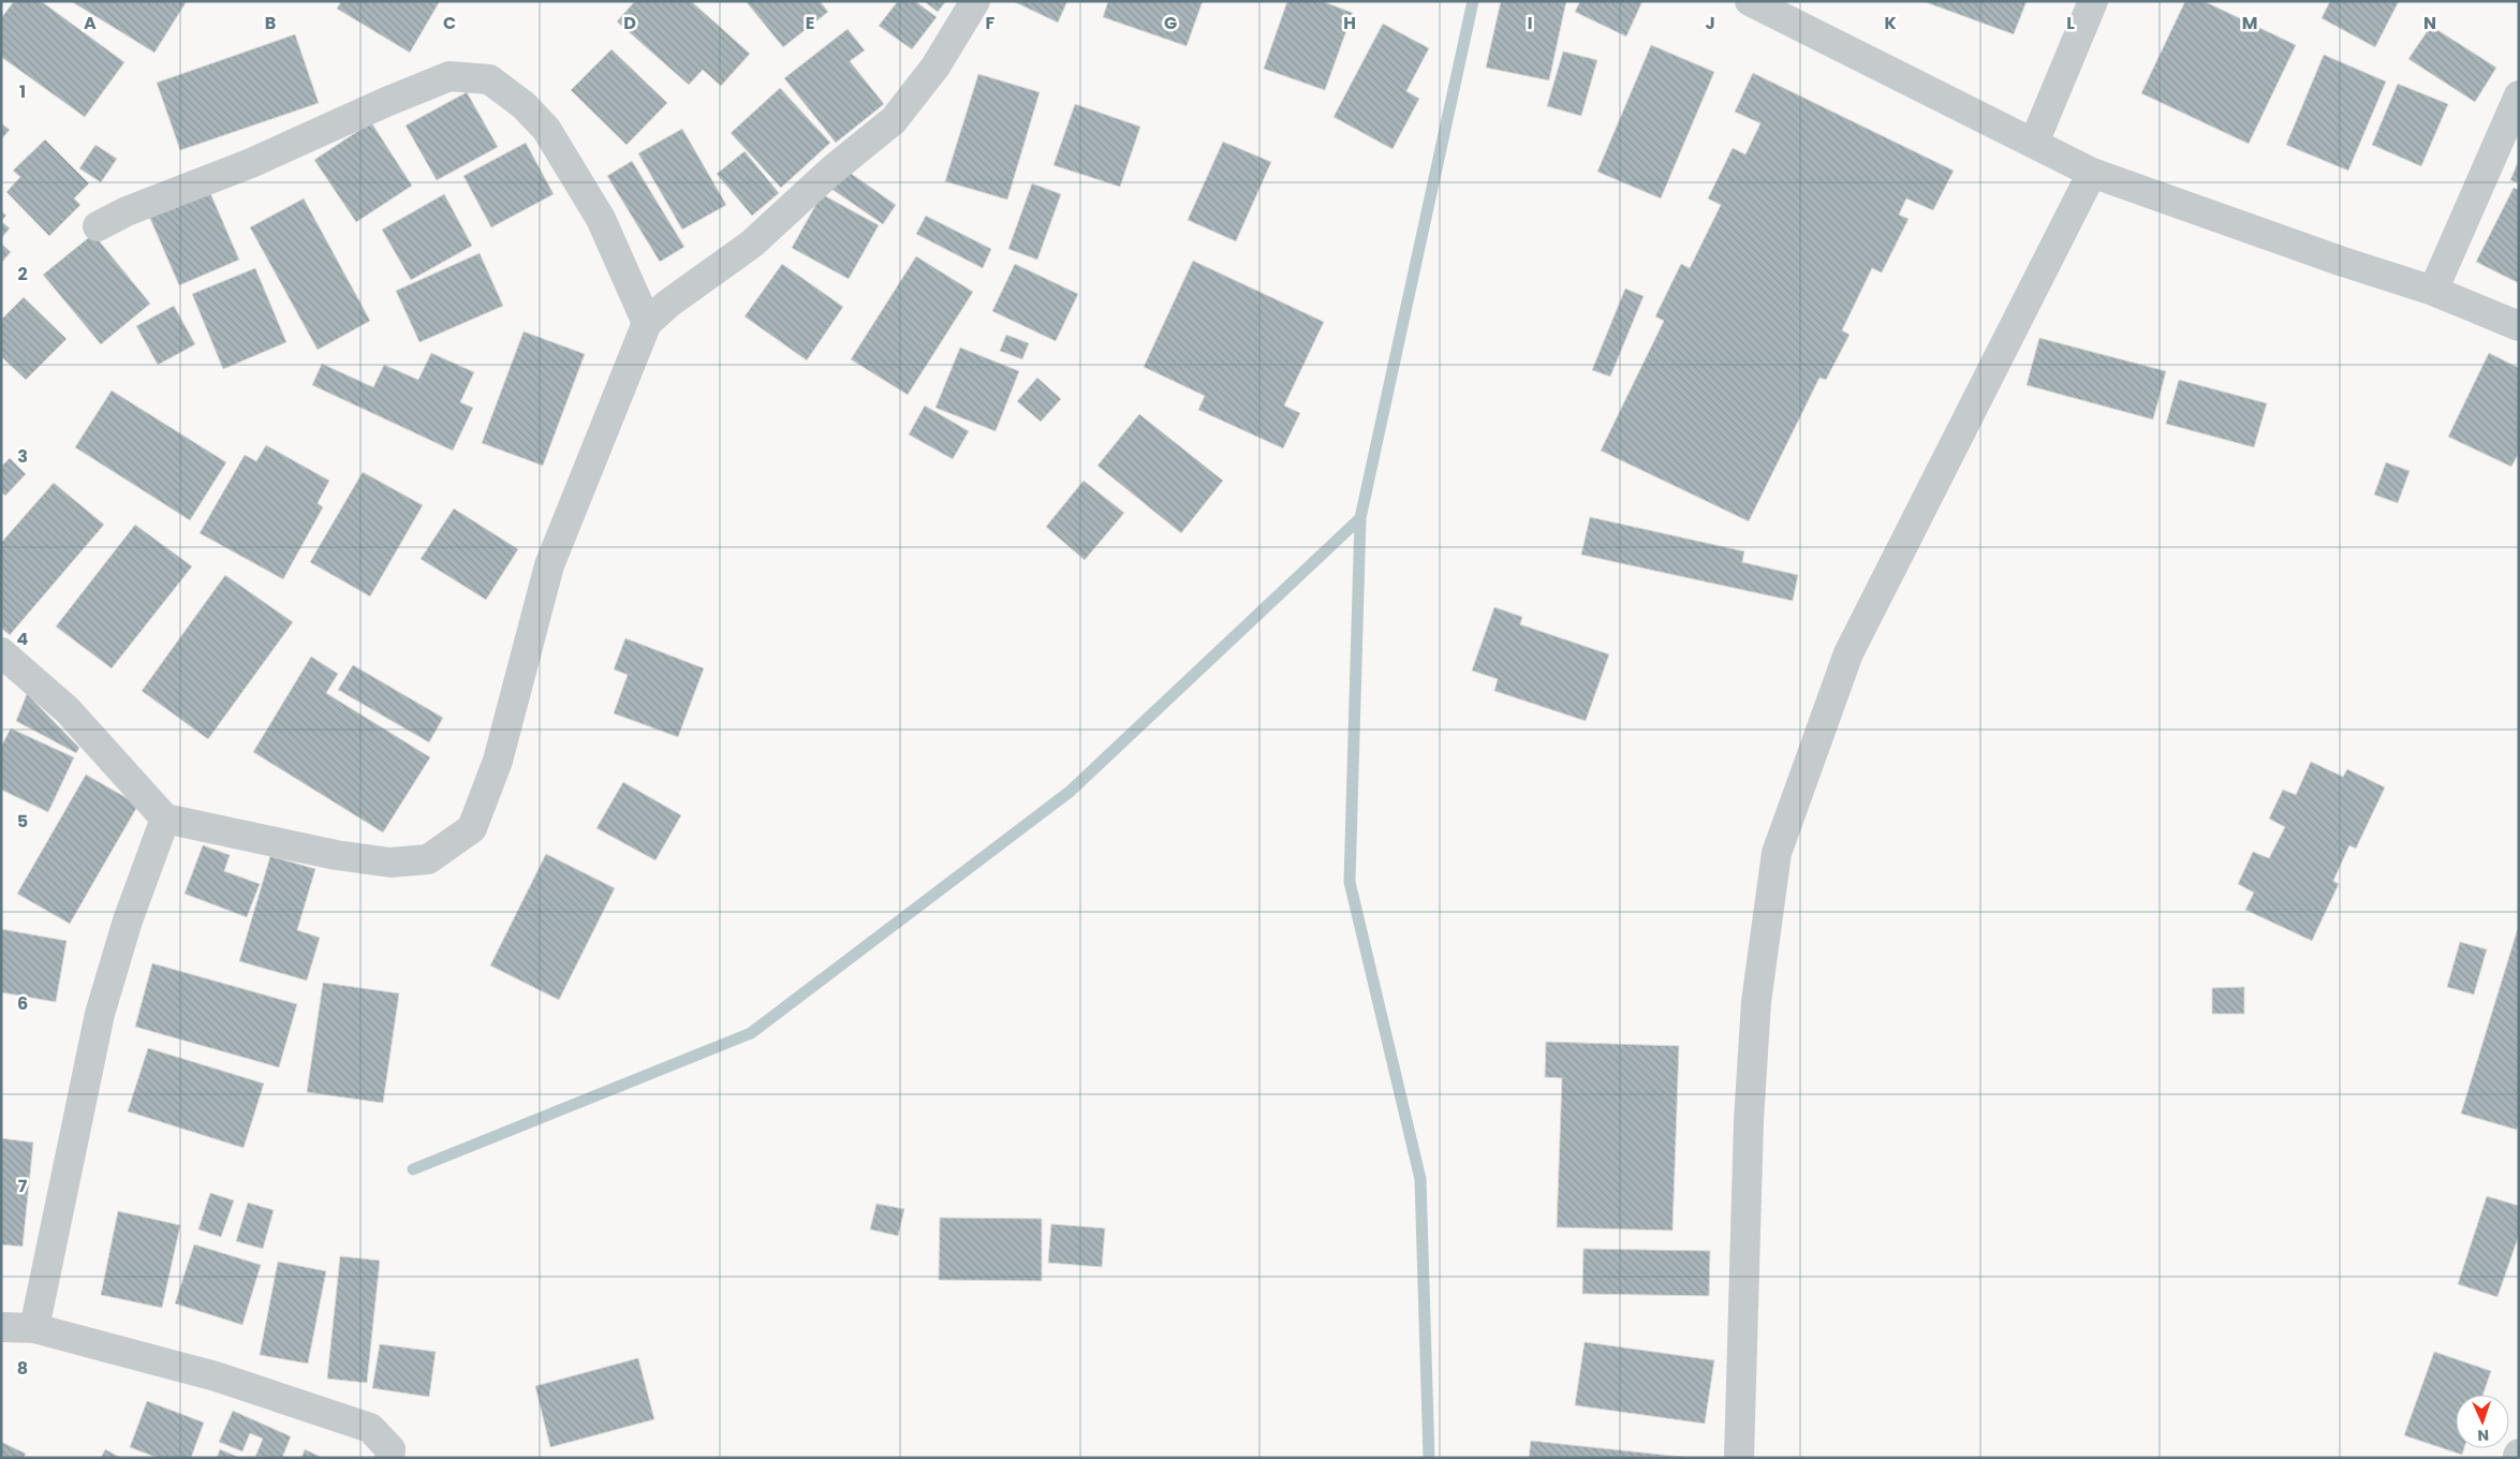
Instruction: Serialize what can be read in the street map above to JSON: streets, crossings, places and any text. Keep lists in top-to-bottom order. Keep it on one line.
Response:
{"north":"bottom","grid":{"columns":["A","B","C","D","E","F","G","H","I","J","K","L","M","N"],"rows":["1","2","3","4","5","6","7","8"]}}
